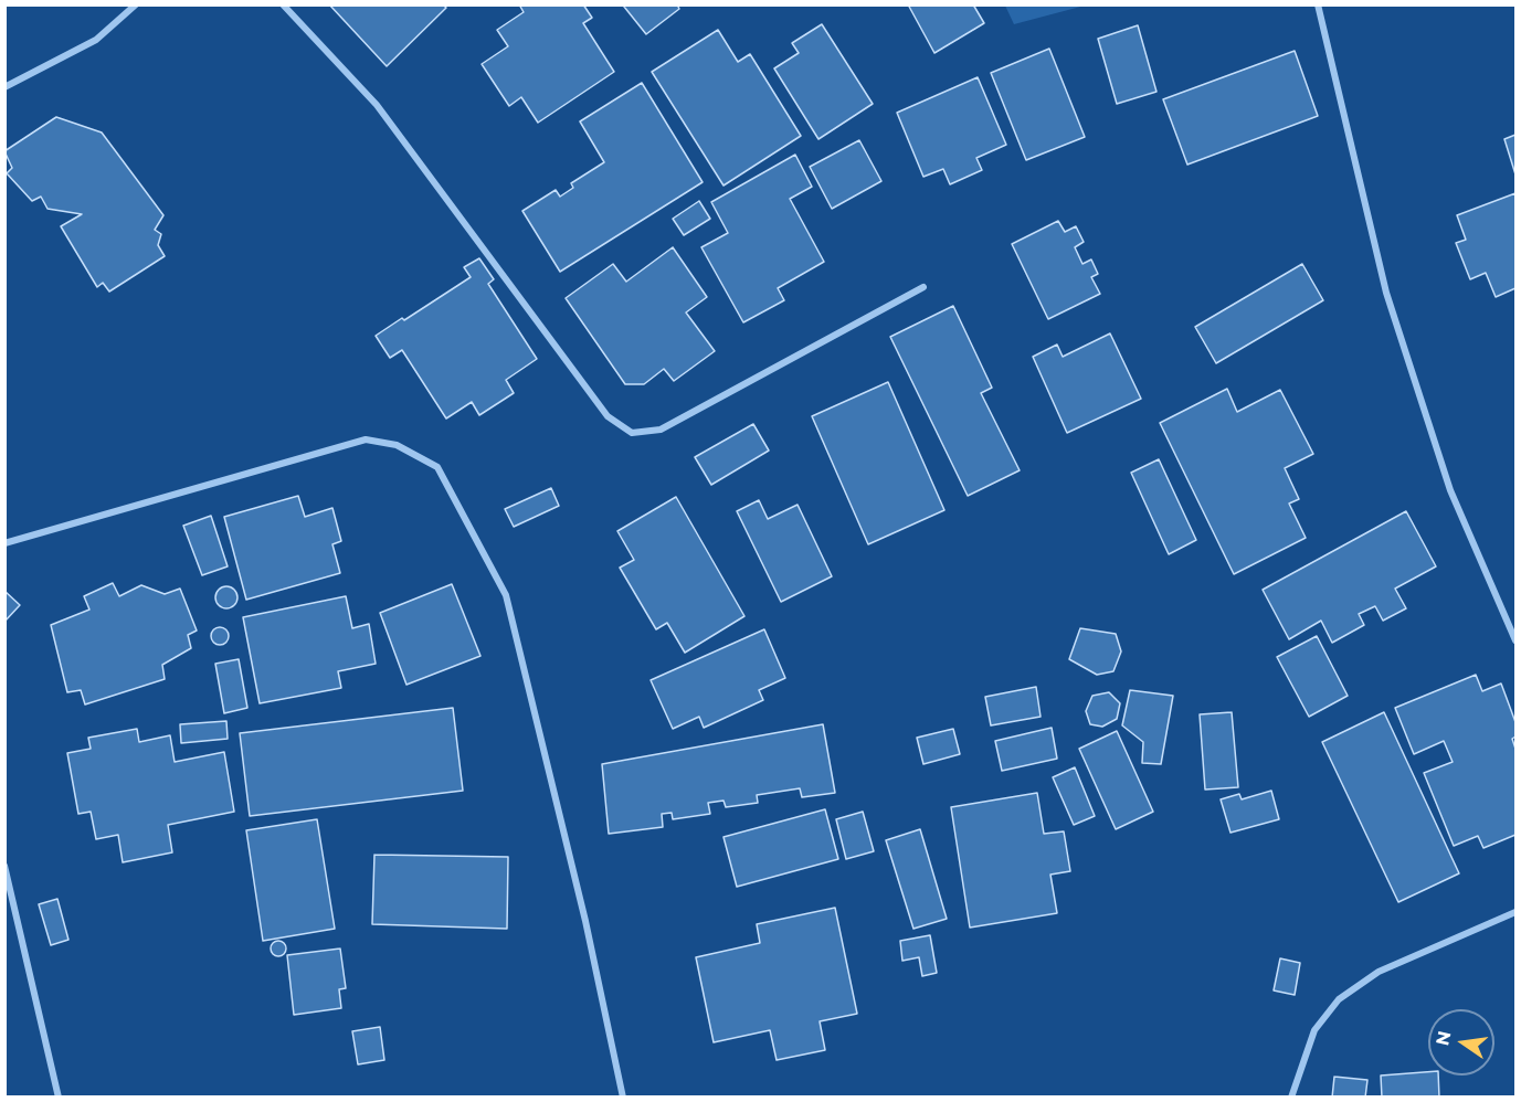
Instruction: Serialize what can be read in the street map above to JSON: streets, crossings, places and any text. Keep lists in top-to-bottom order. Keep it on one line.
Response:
{"north":"left"}
